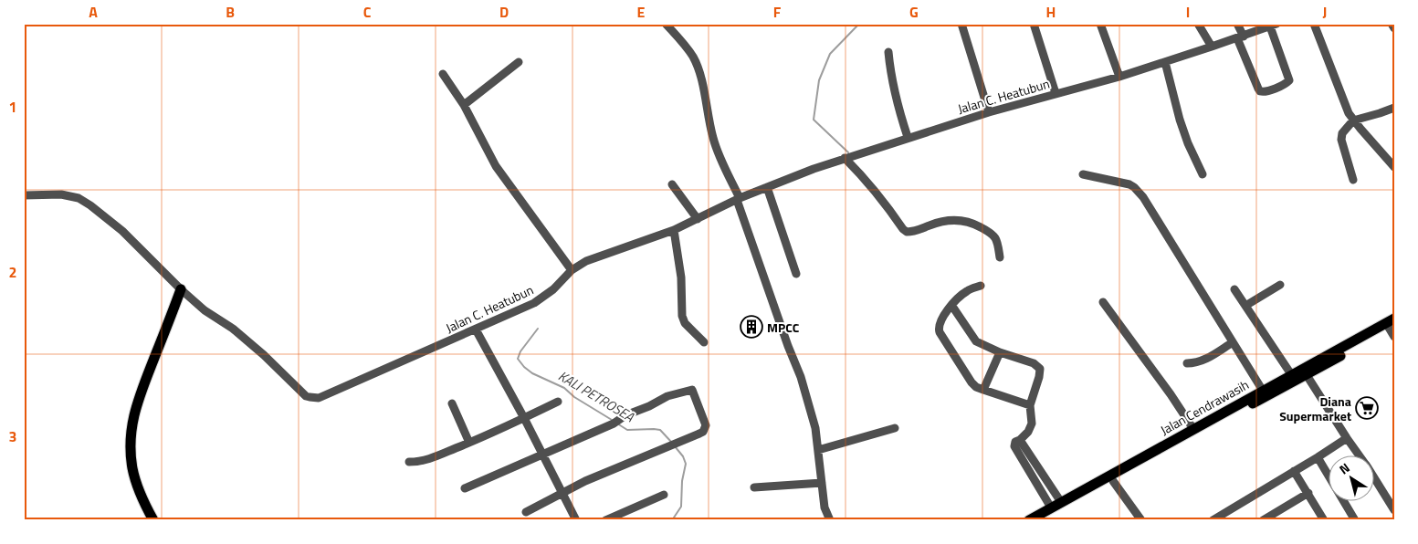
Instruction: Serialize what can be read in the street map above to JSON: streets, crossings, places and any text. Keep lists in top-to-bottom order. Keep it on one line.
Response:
{"streets":{"main road":["Jalan Cendrawasih"],"street":["Jalan C. Heatubun"]},"water":["KALI PETROSEA"],"places":{"building":["MPCC"],"supermarket":["Diana Supermarket"]},"north":"top left","grid":{"columns":["A","B","C","D","E","F","G","H","I","J"],"rows":["1","2","3"]}}
